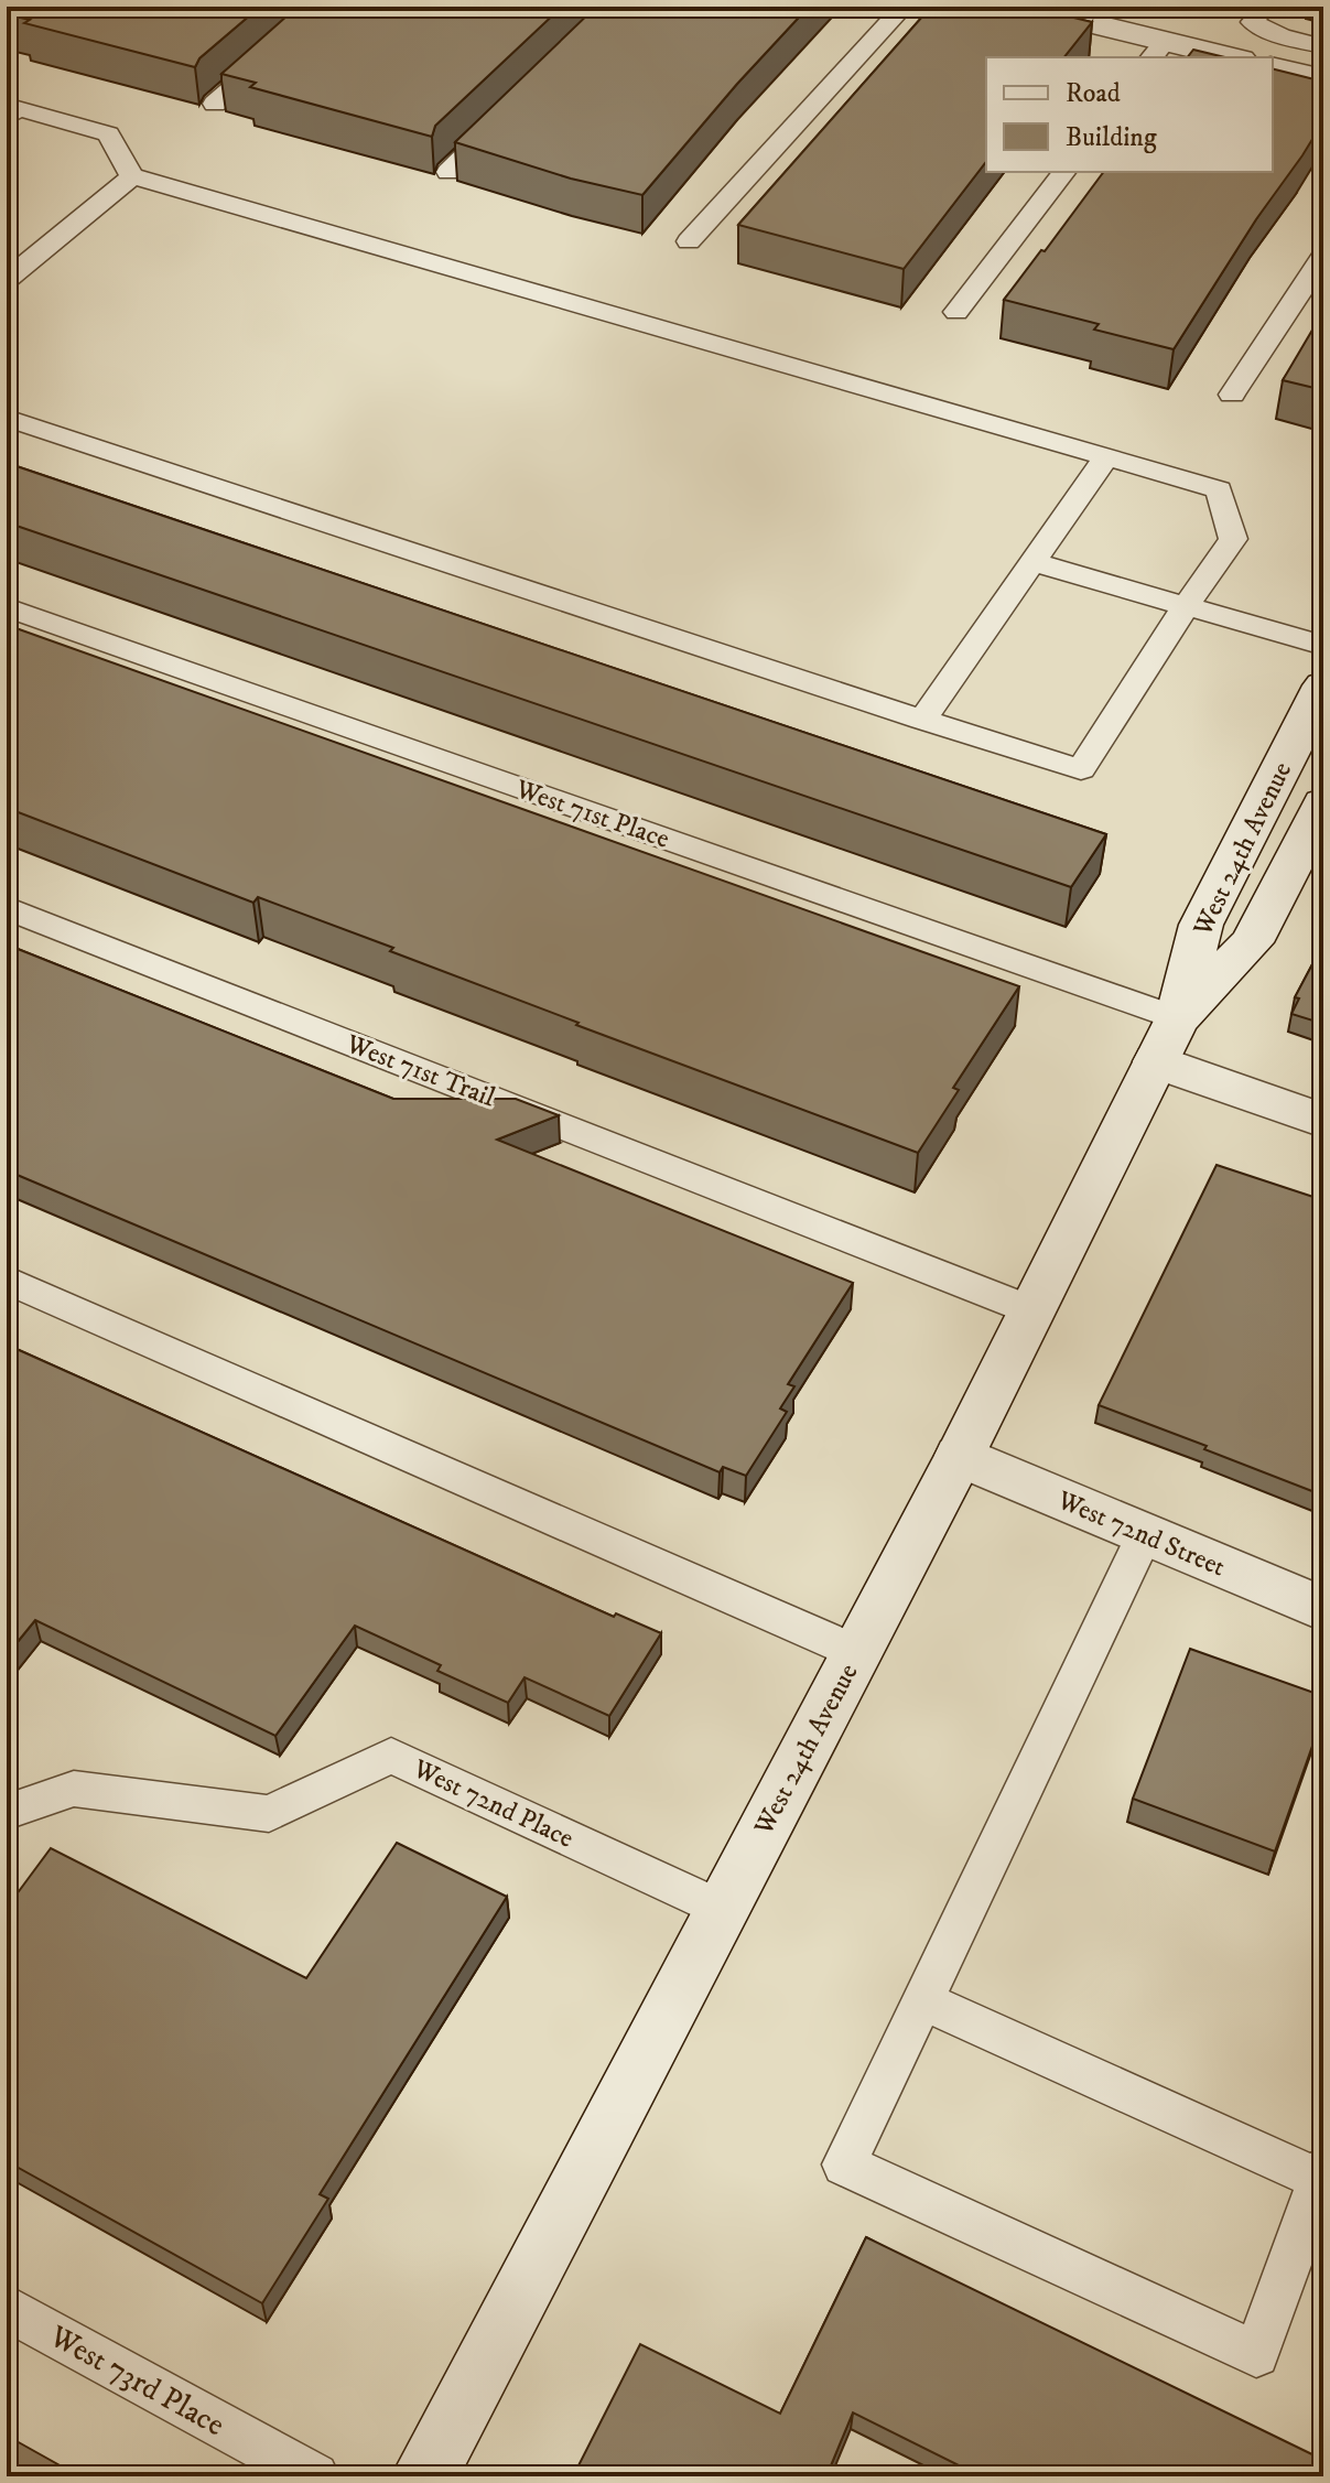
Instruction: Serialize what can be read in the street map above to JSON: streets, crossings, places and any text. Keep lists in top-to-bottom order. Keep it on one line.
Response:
{"streets":{"street":["West 71st Place","West 24th Avenue","West 72nd Street"],"lane":["West 71st Trail","West 72nd Place","West 73rd Place"]},"crossings":[["West 71st Place","West 24th Avenue"],["West 24th Avenue","West 71st Trail"],["West 24th Avenue","West 72nd Street"],["West 24th Avenue","West 72nd Place"]],"legend":["Road","Building"]}
